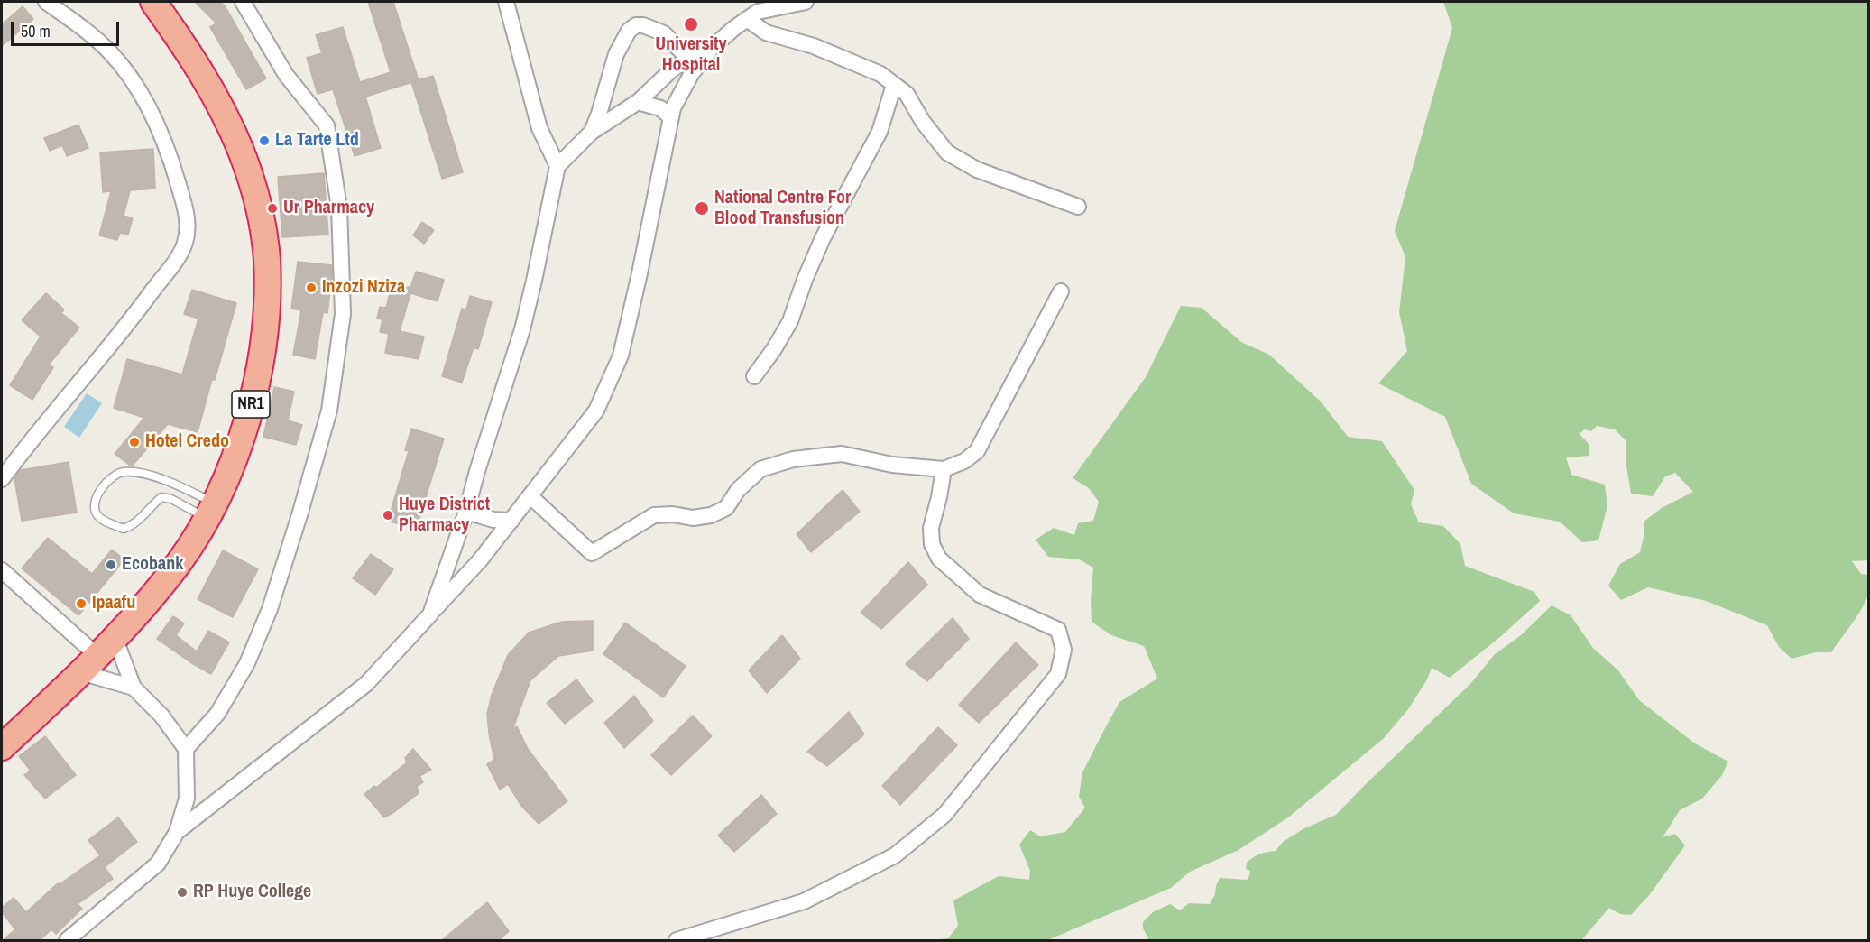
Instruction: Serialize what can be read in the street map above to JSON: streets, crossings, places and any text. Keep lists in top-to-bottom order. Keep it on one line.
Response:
{"streets":{"highway":["NR1"]},"places":["University Hospital","La Tarte Ltd","Ur Pharmacy","National Centre For Blood Transfusion","Inzozi Nziza","Hotel Credo","Huye District Pharmacy","Ecobank","Ipaafu","RP Huye College"],"scale_bar":"50 m"}
